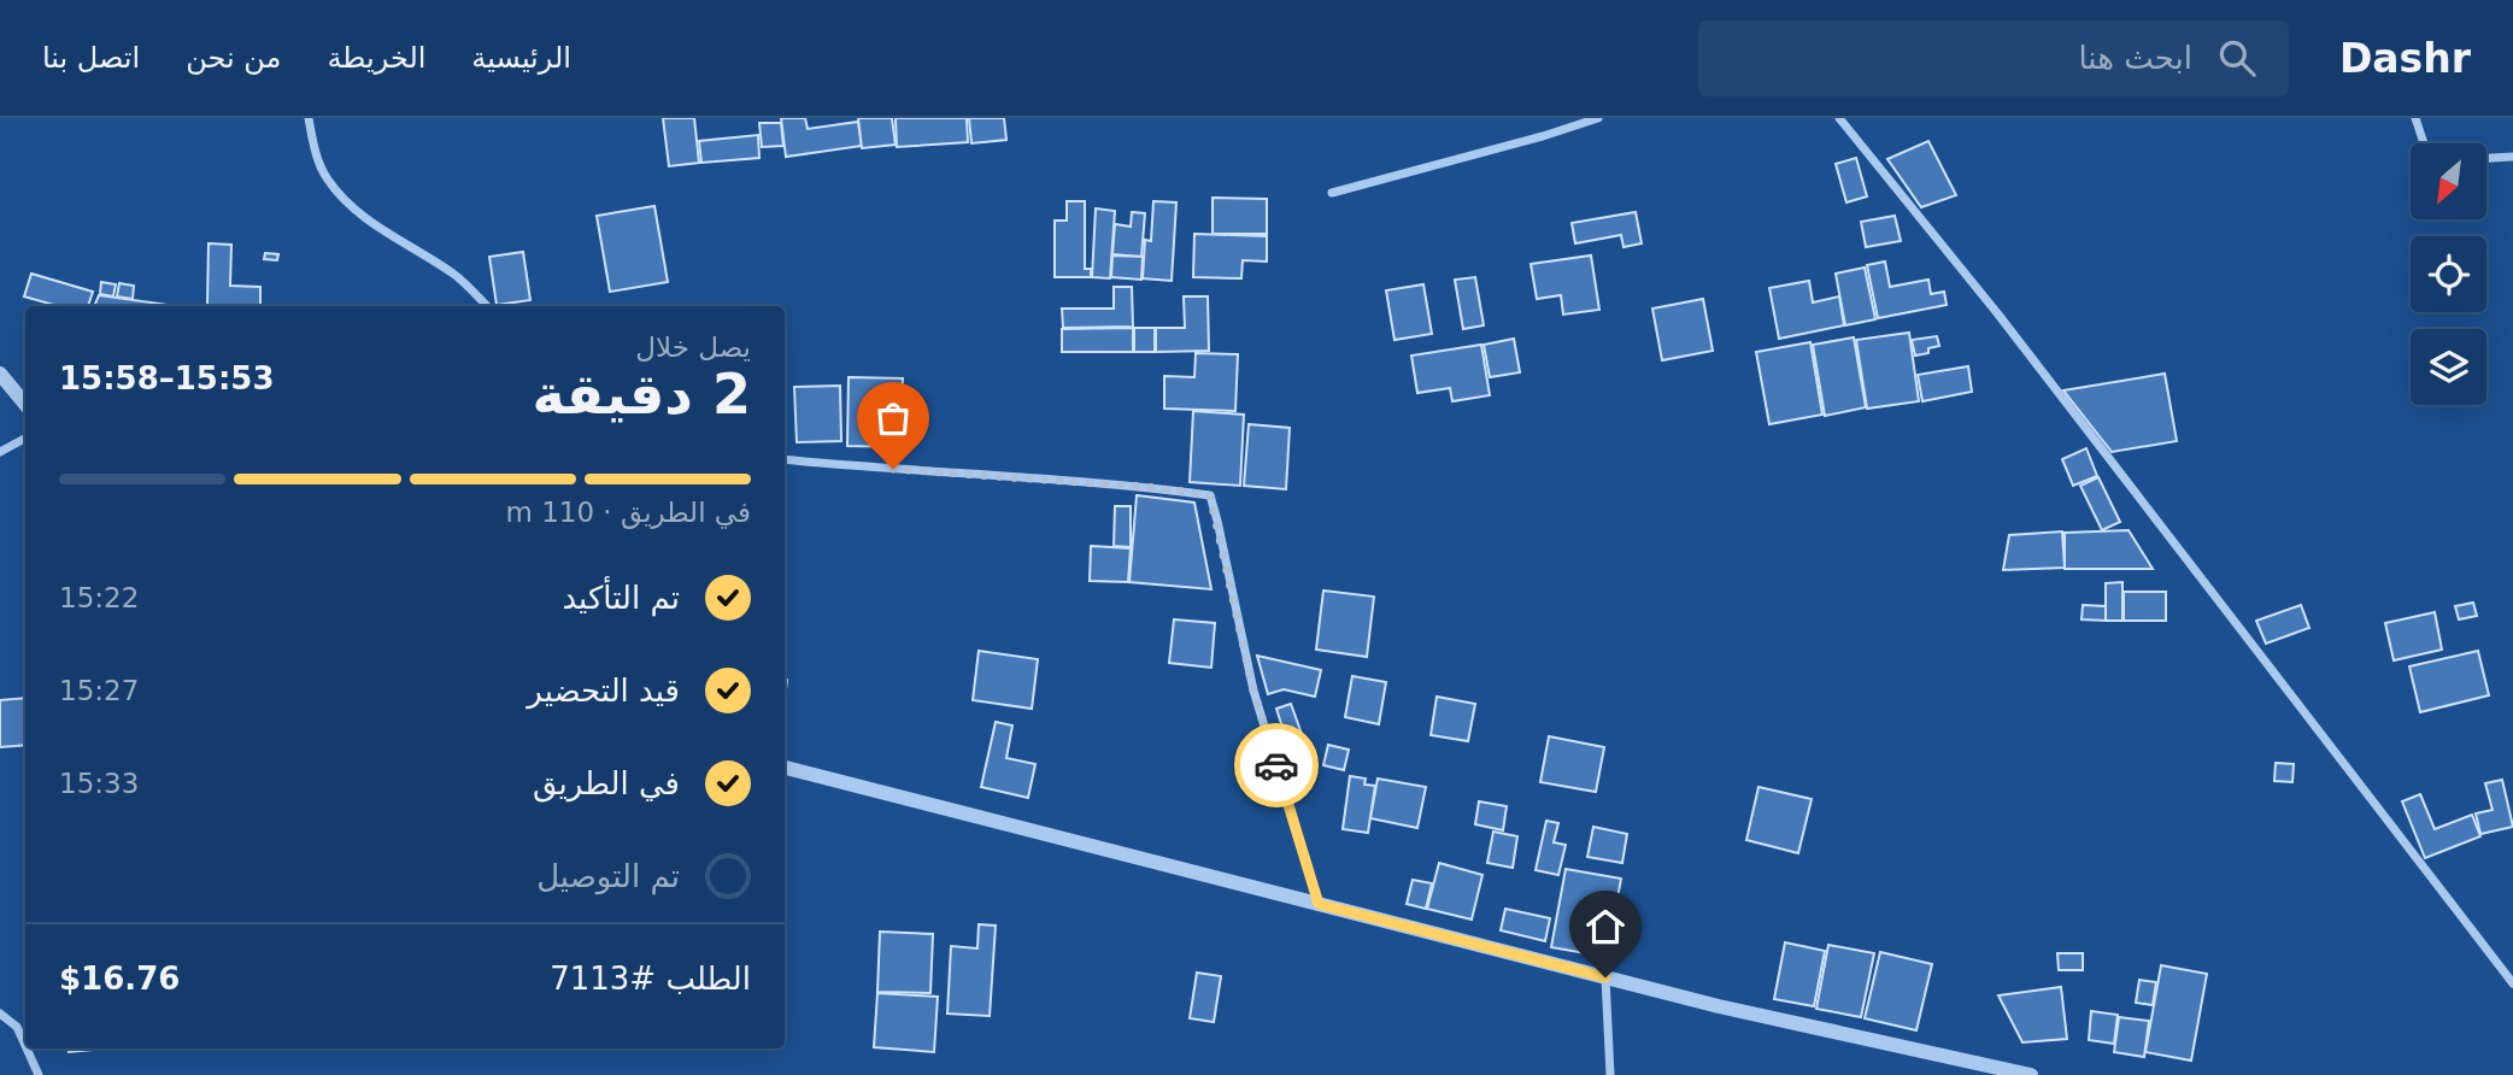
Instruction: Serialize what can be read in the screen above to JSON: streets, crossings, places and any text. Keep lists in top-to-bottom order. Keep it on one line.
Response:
{"north":"bottom left","page":{"header":"Dashr","search":"ابحث هنا","nav":["الرئيسية","الخريطة","من نحن","اتصل بنا"],"heading":["2 دقيقة","يصل خلال","15:53–15:58"],"panel":["الطلب #7113","$16.76"],"bar":"في الطريق · 110 m","list":[["تم التأكيد","15:22"],["قيد التحضير","15:27"],["في الطريق","15:33"],"تم التوصيل"]}}
